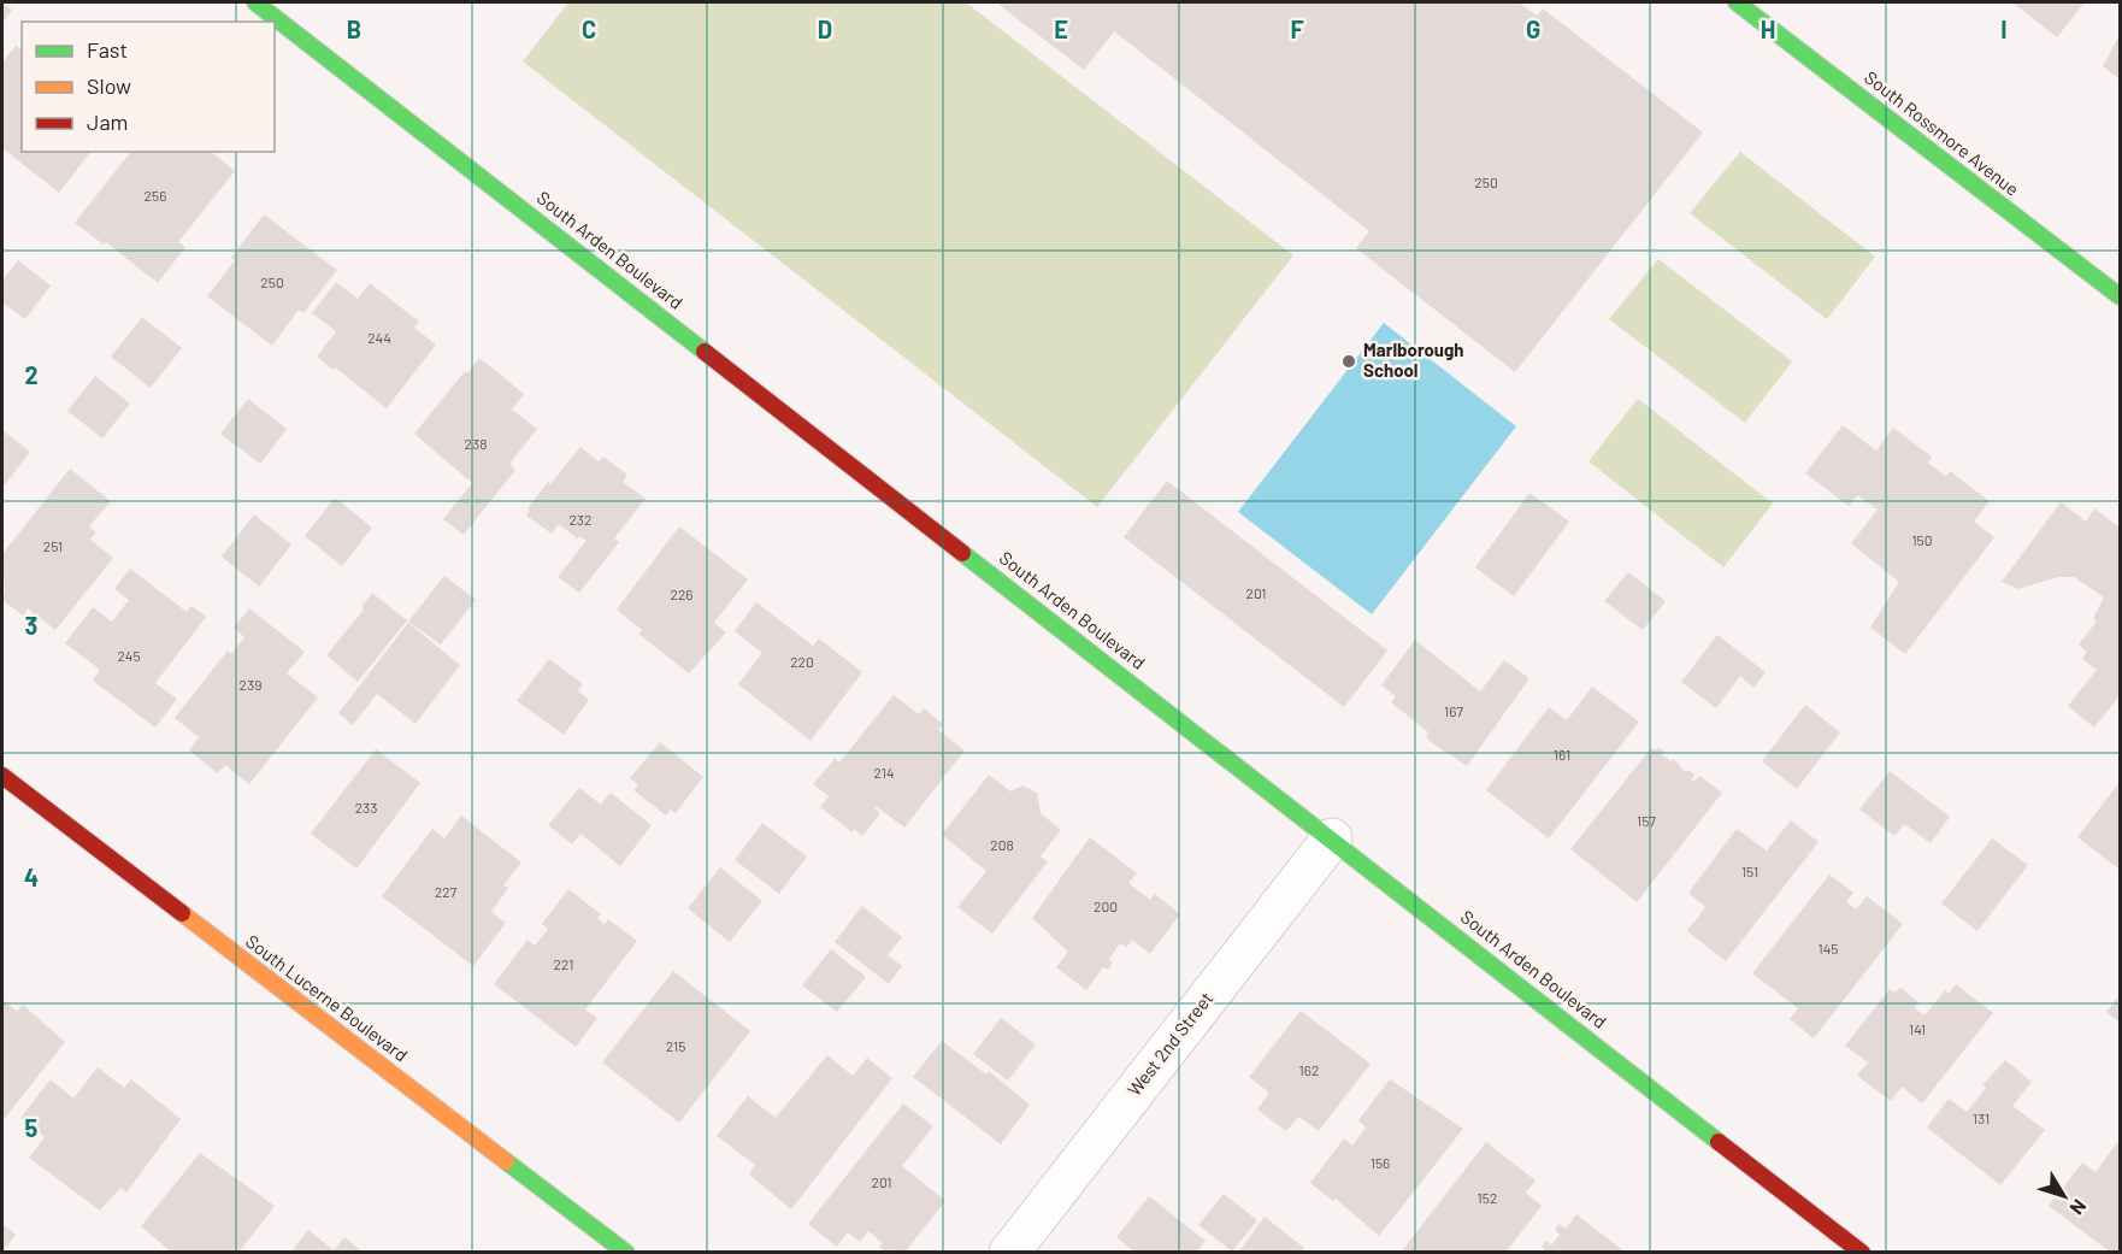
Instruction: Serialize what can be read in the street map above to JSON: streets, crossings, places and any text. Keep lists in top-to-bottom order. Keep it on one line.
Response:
{"streets":{"street":["South Rossmore Avenue","South Arden Boulevard","South Lucerne Boulevard","West 2nd Street"]},"crossings":[["South Arden Boulevard","West 2nd Street"]],"places":["Marlborough School"],"house_numbers":["250","256","250","244","238","232","150","251","201","226","245","220","239","167","161","214","233","157","208","151","227","200","145","221","141","215","162","131","156","201","152"],"legend":["Fast","Slow","Jam"],"north":"bottom right","grid":{"columns":["B","C","D","E","F","G","H","I"],"rows":["2","3","4","5"]}}
